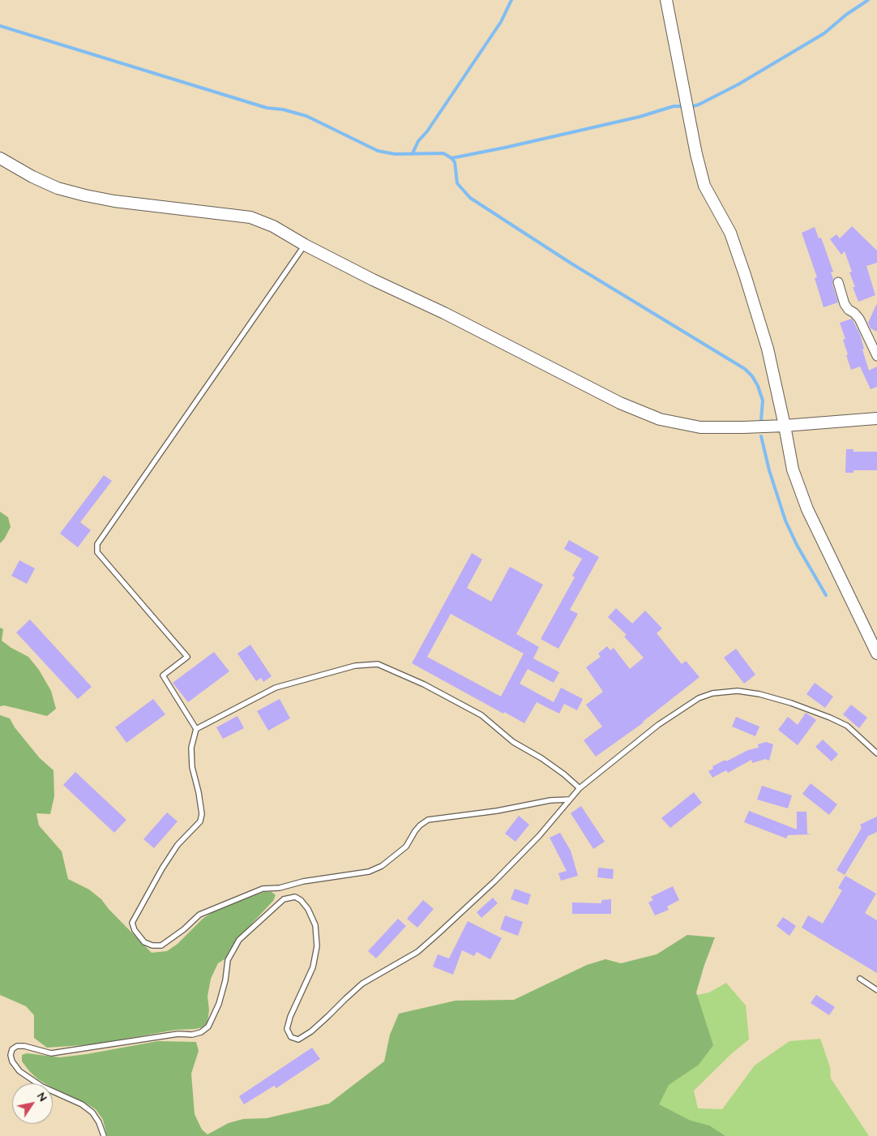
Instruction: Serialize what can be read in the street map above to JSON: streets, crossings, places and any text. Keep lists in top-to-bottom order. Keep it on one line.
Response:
{"north":"top right"}
